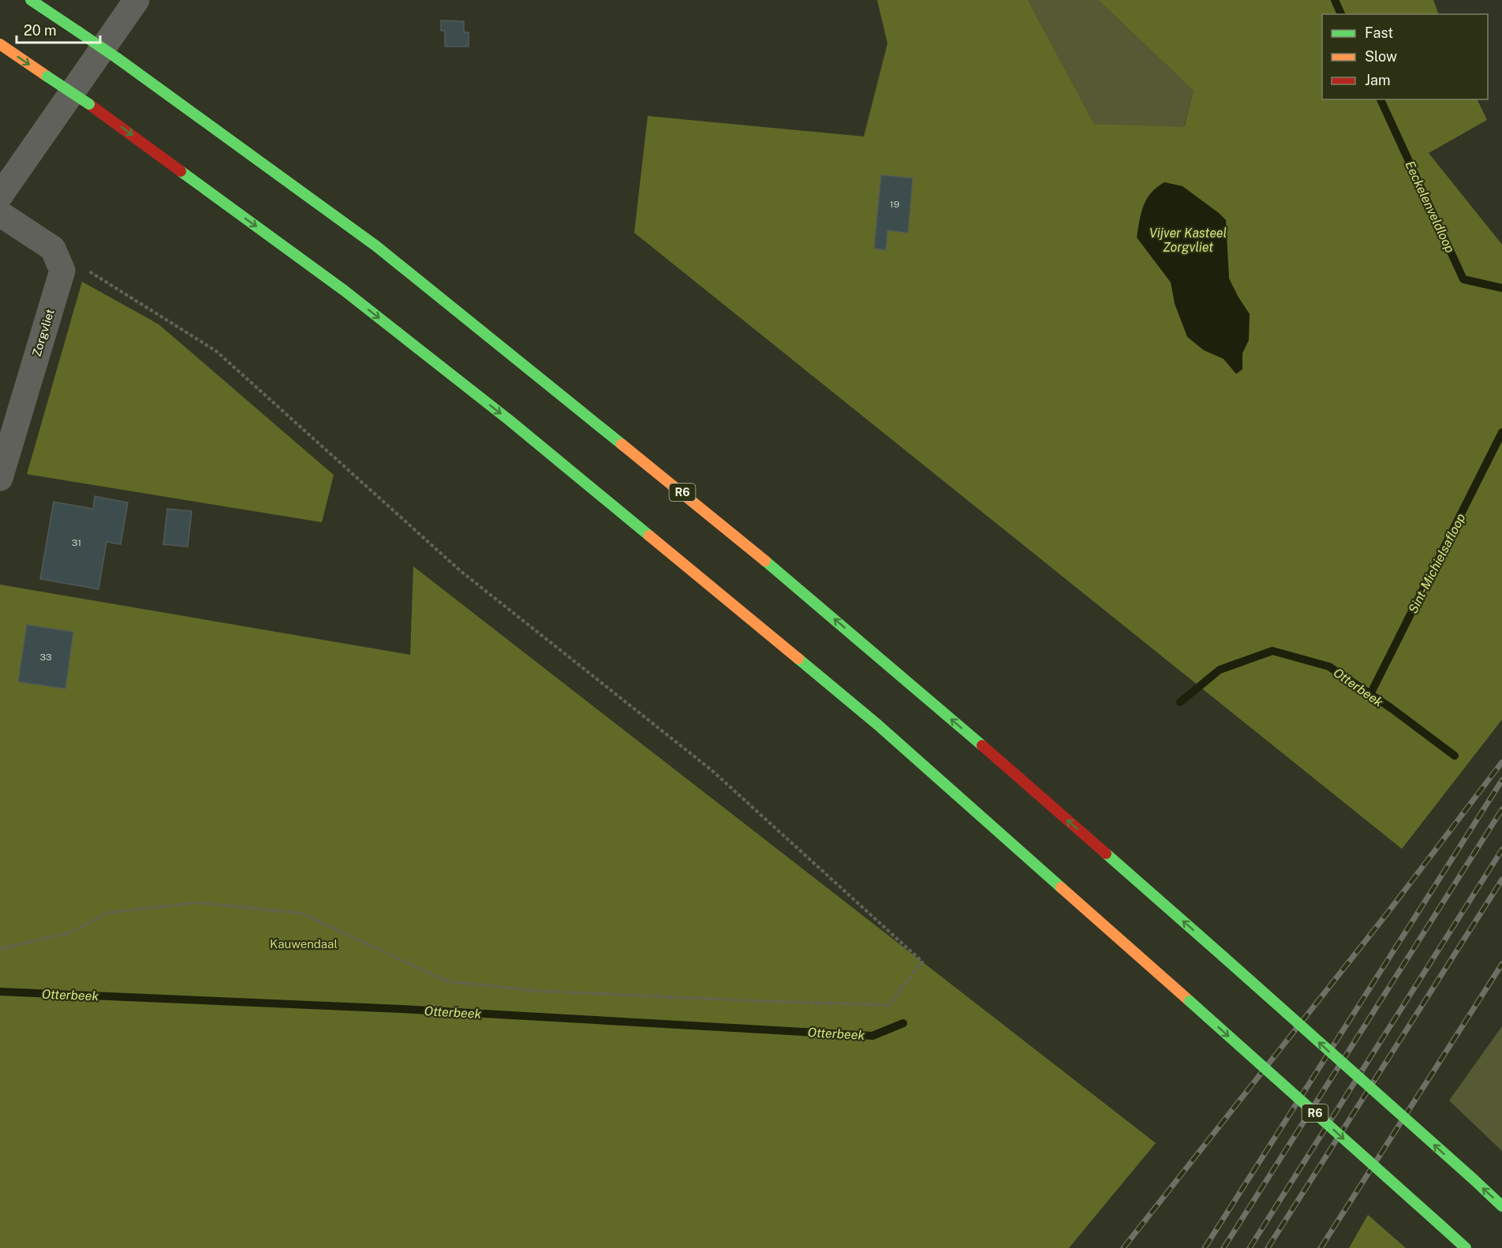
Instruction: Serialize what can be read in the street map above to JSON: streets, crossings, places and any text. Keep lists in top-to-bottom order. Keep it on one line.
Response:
{"streets":{"highway":["R6"],"street":["Zorgvliet"]},"water":["Eeckelenveldloop","Vijver Kasteel Zorgvliet","Sint-Michielsafloop","Otterbeek"],"parks":["Kauwendaal"],"house_numbers":["19","31","33"],"legend":["Fast","Slow","Jam"],"scale_bar":"20 m"}
